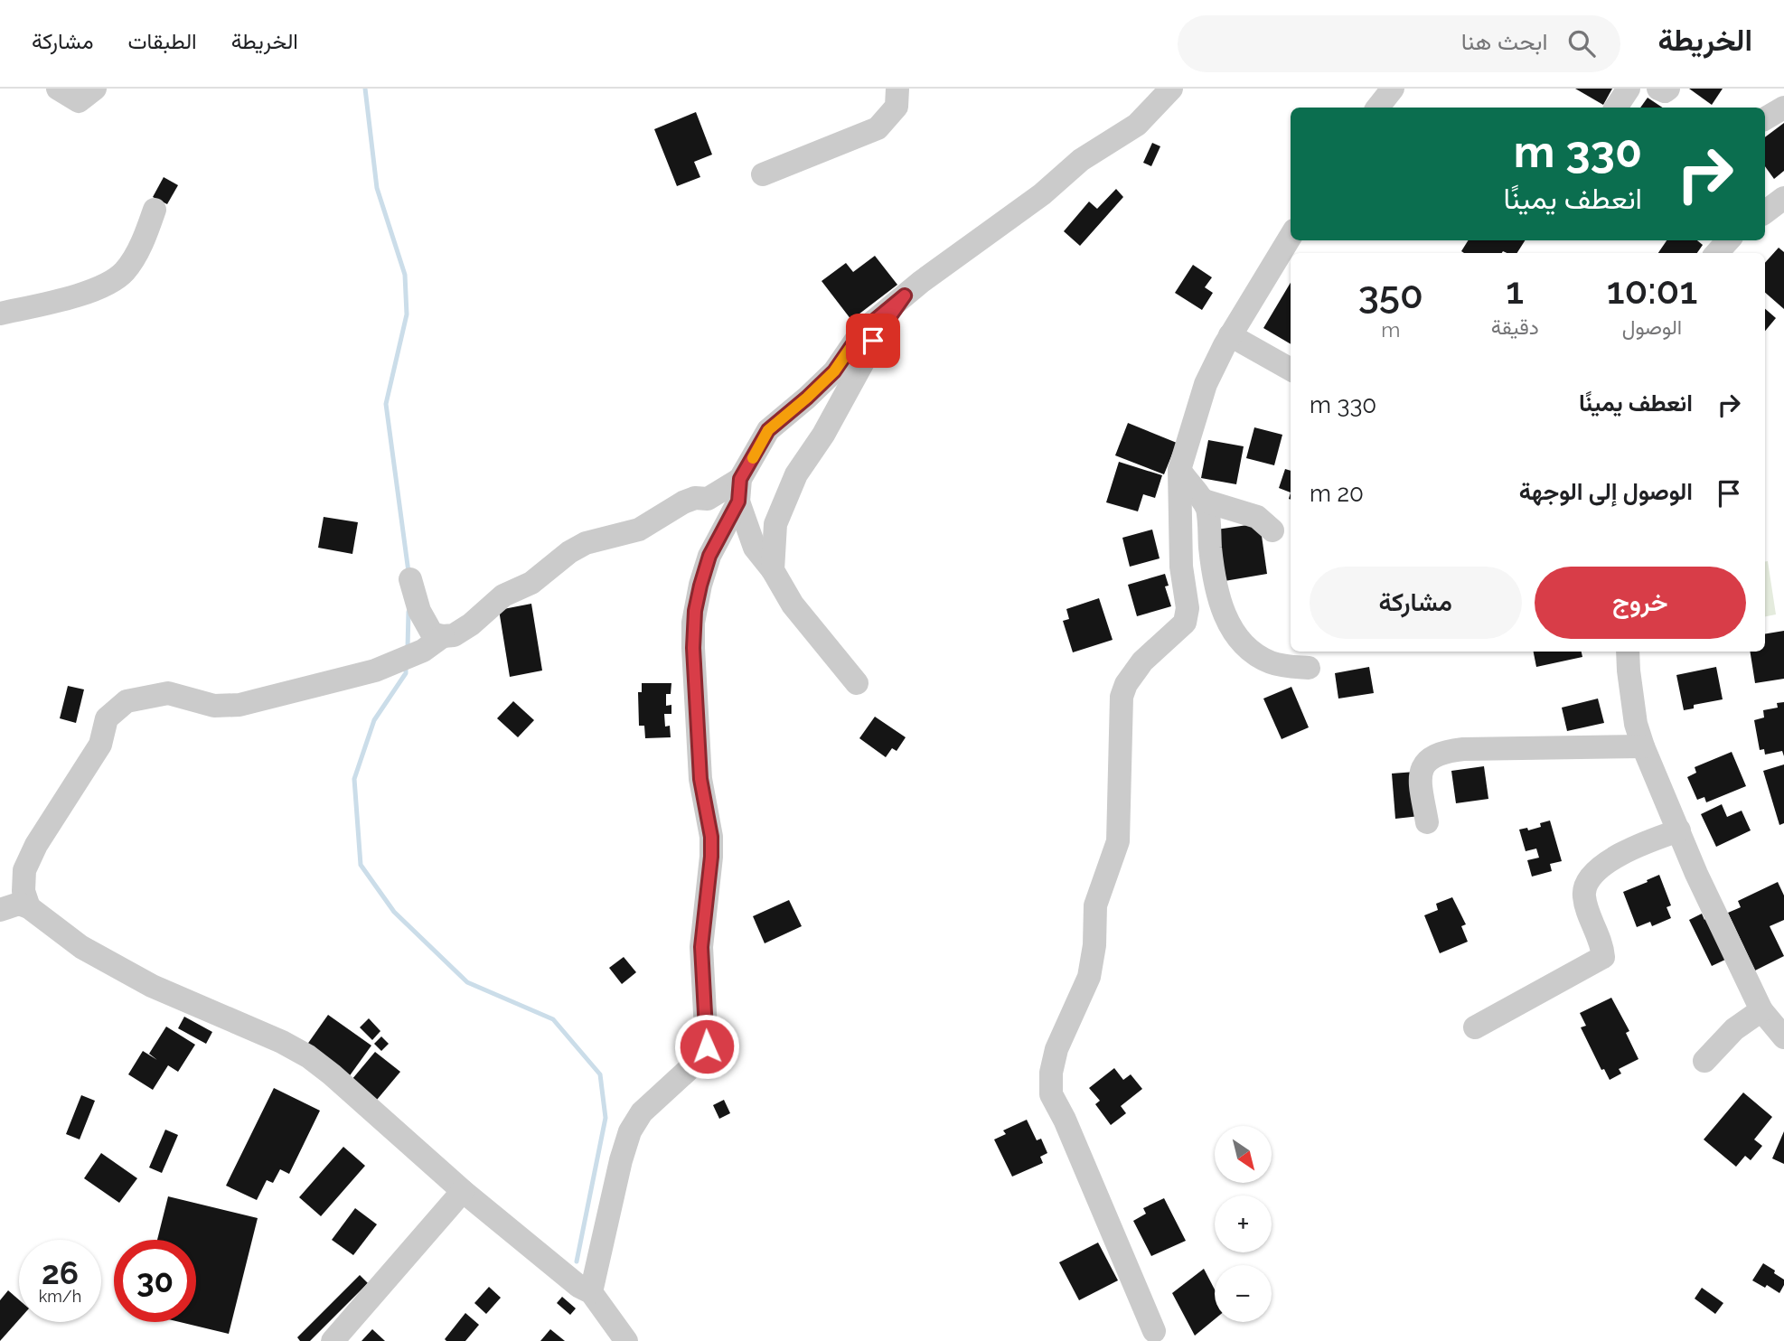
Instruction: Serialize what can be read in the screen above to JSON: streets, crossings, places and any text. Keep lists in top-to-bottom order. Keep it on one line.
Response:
{"north":"bottom right","page":{"header":"الخريطة","search":"ابحث هنا","nav":["الخريطة","الطبقات","مشاركة"],"turn":["330 m","انعطف يمينًا"],"eta":["10:01","الوصول","1","دقيقة","350","m"],"list":[{"name":"انعطف يمينًا","value":"330 m"},{"name":"الوصول إلى الوجهة","value":"20 m"}],"buttons":["خروج","مشاركة"],"map_buttons":["+","−"],"speed":"26 km/h","limit":"30"}}
